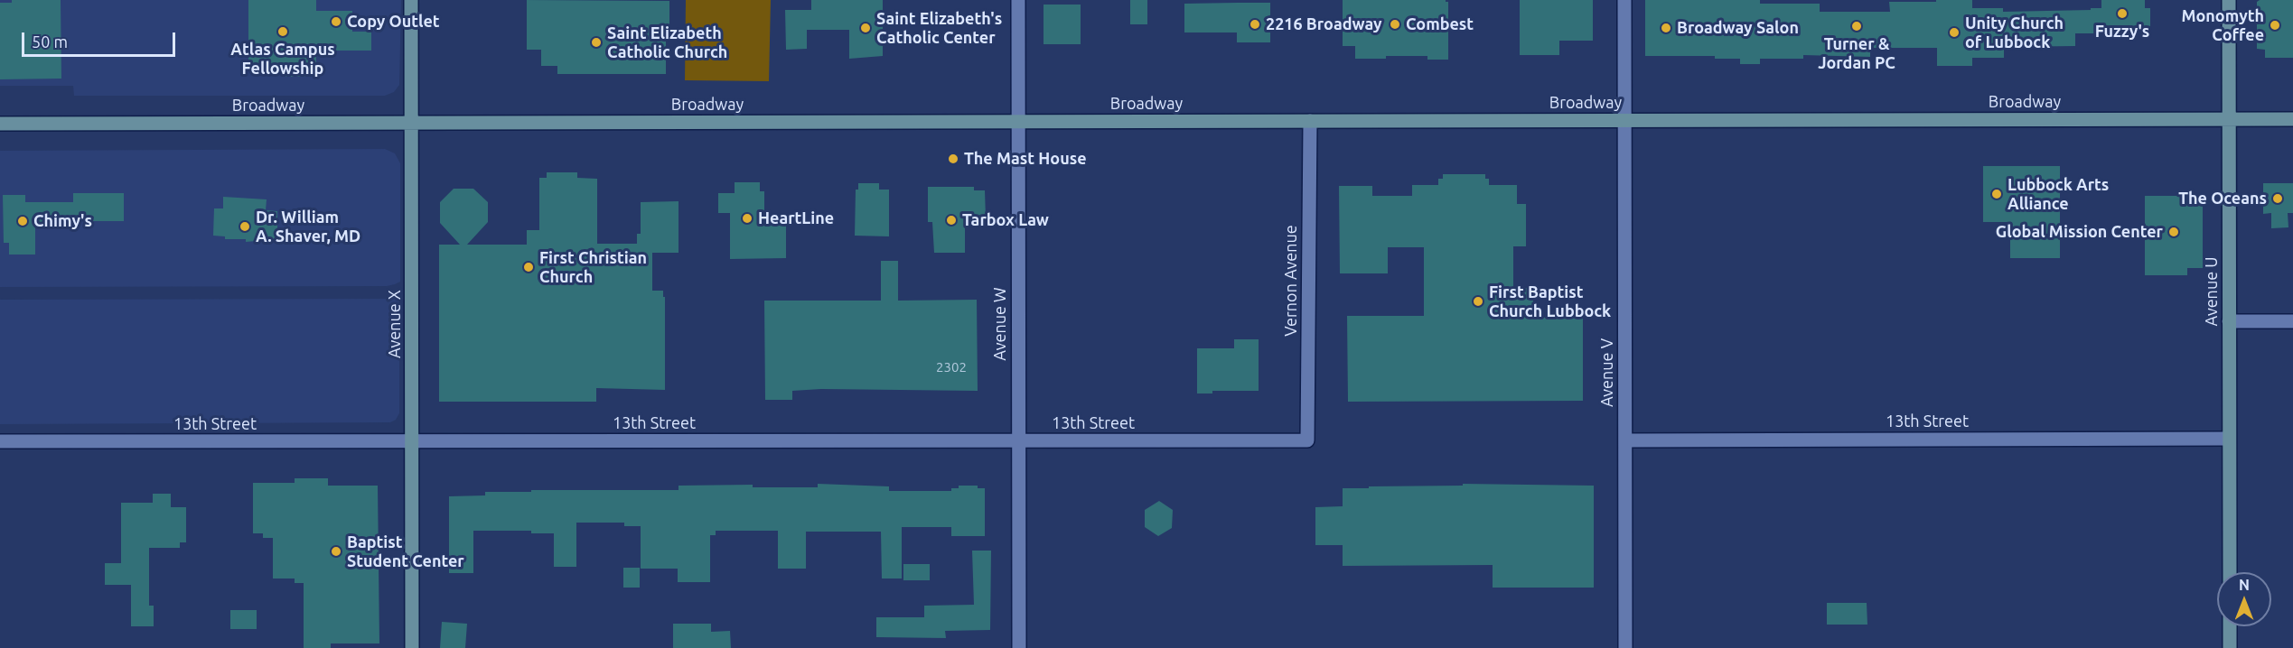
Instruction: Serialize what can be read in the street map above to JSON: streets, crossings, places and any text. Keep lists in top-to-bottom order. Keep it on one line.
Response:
{"streets":{"main road":["Broadway","Avenue U","Avenue X"],"street":["Vernon Avenue","Avenue W","Avenue V","13th Street"]},"crossings":[["Broadway","Vernon Avenue"],["Broadway","Avenue U"],["Broadway","Avenue X"],["Broadway","Avenue W"],["Broadway","Avenue V"],["Vernon Avenue","13th Street"],["Avenue U","13th Street"],["Avenue X","13th Street"],["Avenue W","13th Street"],["Avenue V","13th Street"]],"places":["Fuzzy's","Copy Outlet","2216 Broadway","Combest","Monomyth Coffee","Turner & Jordan PC","Saint Elizabeth's Catholic Center","Broadway Salon","Atlas Campus Fellowship","Unity Church of Lubbock","Saint Elizabeth Catholic Church","The Mast House","Lubbock Arts Alliance","The Oceans","HeartLine","Tarbox Law","Chimy's","Dr. William A. Shaver, MD","Global Mission Center","First Christian Church","First Baptist Church Lubbock","Baptist Student Center"],"house_numbers":["2302"],"scale_bar":"50 m","north":"top"}
